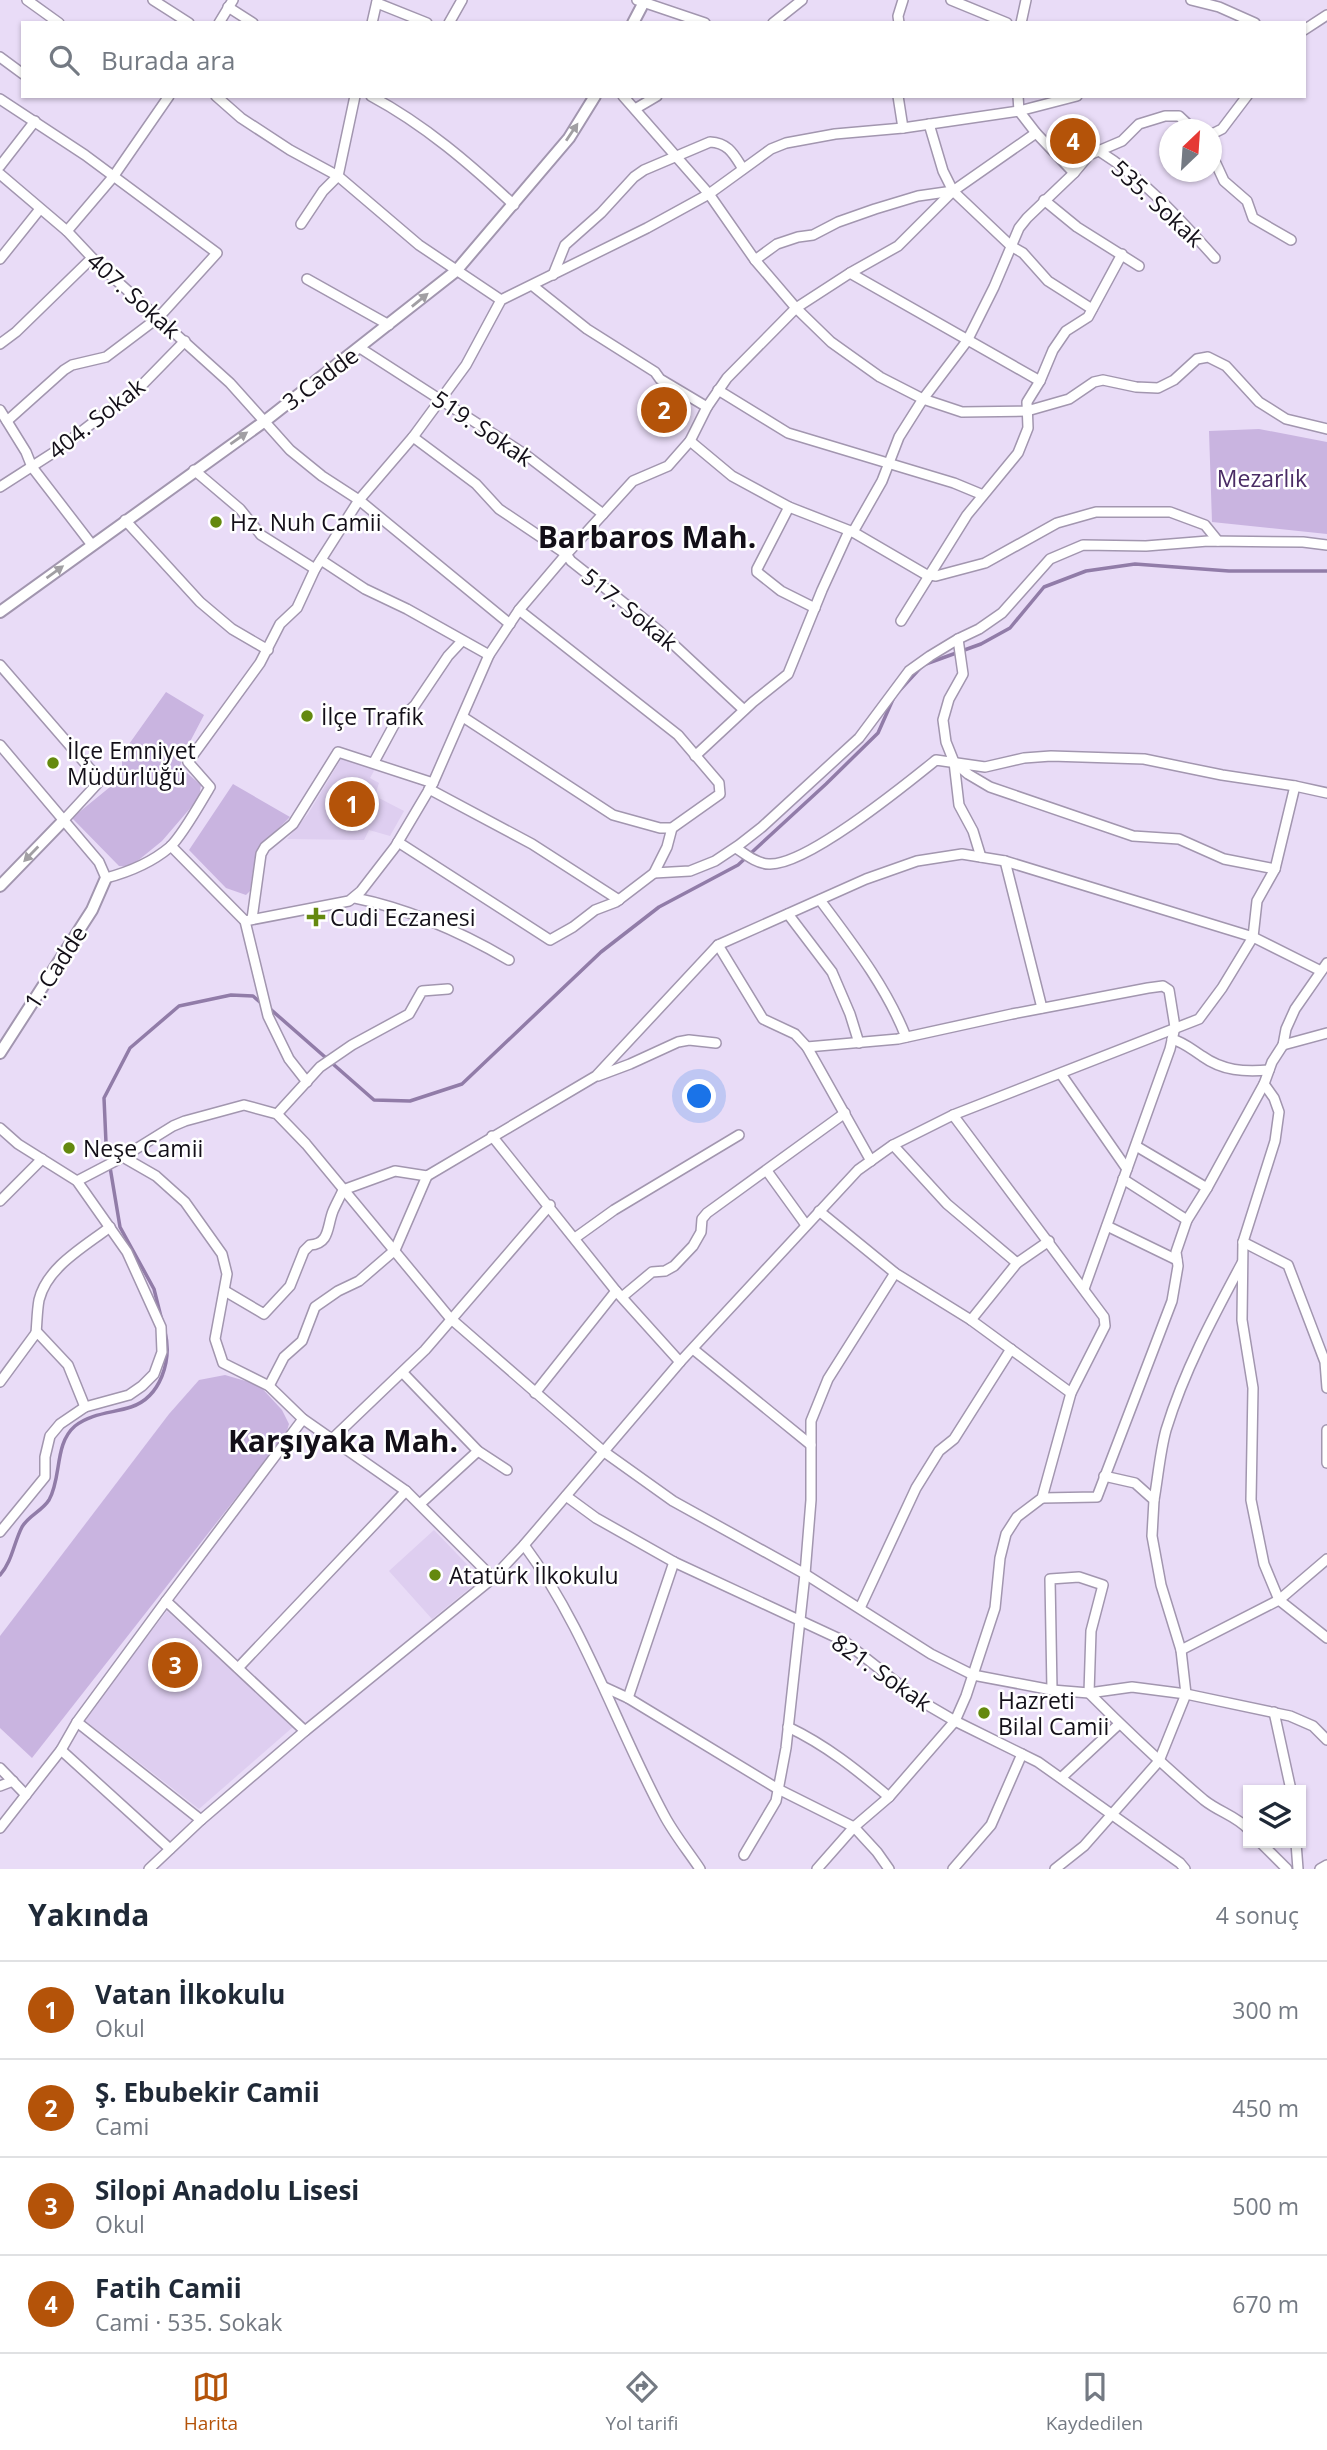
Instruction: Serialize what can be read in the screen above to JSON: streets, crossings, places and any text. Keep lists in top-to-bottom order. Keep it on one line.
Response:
{"streets":{"street":["535. Sokak","407. Sokak","3.Cadde","404. Sokak","519. Sokak","517. Sokak","1. Cadde","821. Sokak"]},"crossings":[["407. Sokak","3.Cadde"],["407. Sokak","404. Sokak"],["3.Cadde","519. Sokak"]],"districts":["Barbaros Mah.","Karşıyaka Mah."],"parks":["Mezarlık"],"places":{"other":["Hz. Nuh Camii","İlçe Trafik","İlçe Emniyet Müdürlüğü","Neşe Camii","Atatürk İlkokulu","Hazreti Bilal Camii"],"health":["Cudi Eczanesi"]},"north":"top right","page":{"search":"Burada ara","pins":["4","2","1","3"],"heading":["Yakında","4 sonuç"],"list":[{"mark":"1","name":"Vatan İlkokulu","note":"Okul","value":"300 m"},{"mark":"2","name":"Ş. Ebubekir Camii","note":"Cami","value":"450 m"},{"mark":"3","name":"Silopi Anadolu Lisesi","note":"Okul","value":"500 m"},{"mark":"4","name":"Fatih Camii","note":"Cami · 535. Sokak","value":"670 m"}],"nav":["Harita","Yol tarifi","Kaydedilen"]}}
